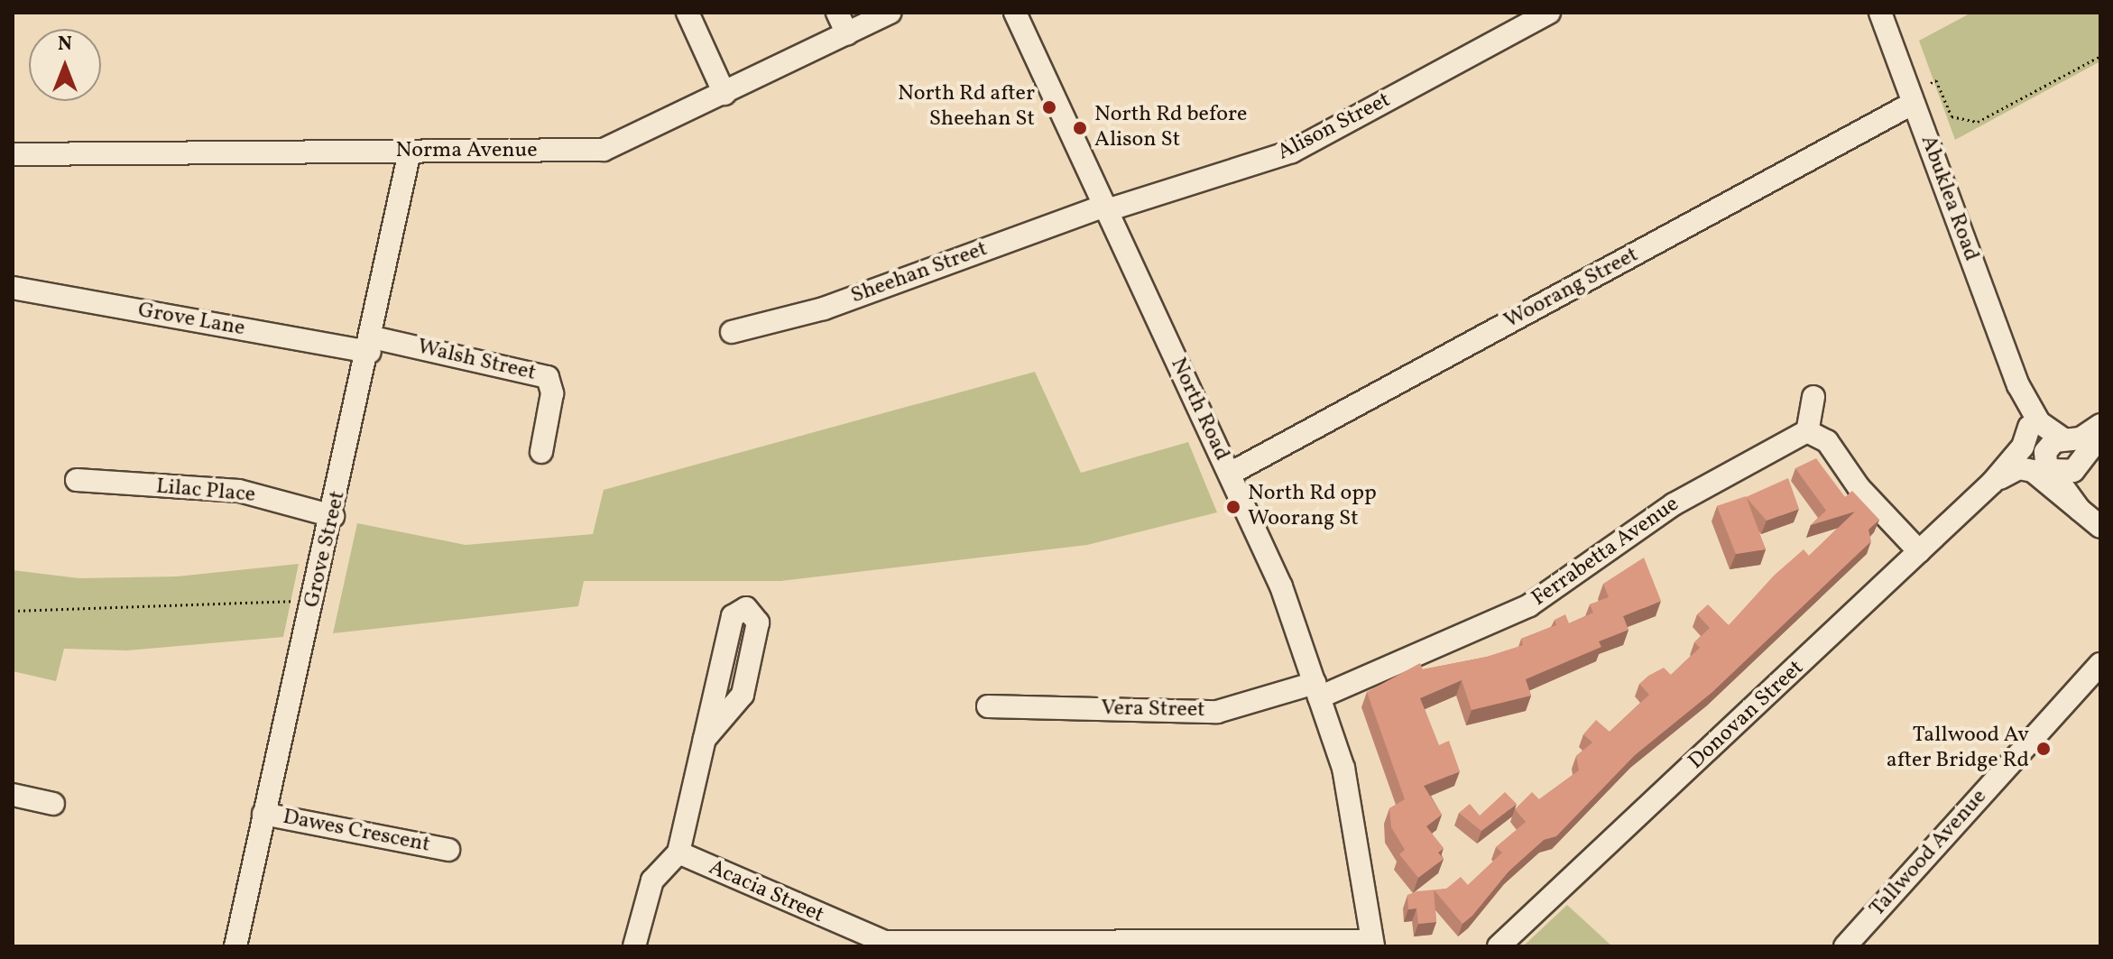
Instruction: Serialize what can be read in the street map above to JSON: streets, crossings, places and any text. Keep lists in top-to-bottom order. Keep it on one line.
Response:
{"streets":{"street":["Alison Street","Norma Avenue","Abuklea Road","Sheehan Street","Woorang Street","Grove Lane","Walsh Street","North Road","Lilac Place","Grove Street","Ferrabetta Avenue","Vera Street","Donovan Street","Dawes Crescent","Tallwood Avenue","Acacia Street"]},"crossings":[["Alison Street","Sheehan Street"],["Alison Street","North Road"],["Norma Avenue","Grove Street"],["Abuklea Road","Woorang Street"],["Abuklea Road","Donovan Street"],["Sheehan Street","North Road"],["Woorang Street","North Road"],["Grove Lane","Walsh Street"],["Grove Lane","Grove Street"],["Walsh Street","Grove Street"],["North Road","Ferrabetta Avenue"],["North Road","Vera Street"],["North Road","Acacia Street"],["Lilac Place","Grove Street"],["Grove Street","Dawes Crescent"],["Ferrabetta Avenue","Vera Street"]],"places":["North Rd after Sheehan St","North Rd before Alison St","North Rd opp Woorang St","Tallwood Av after Bridge Rd"],"north":"top"}
